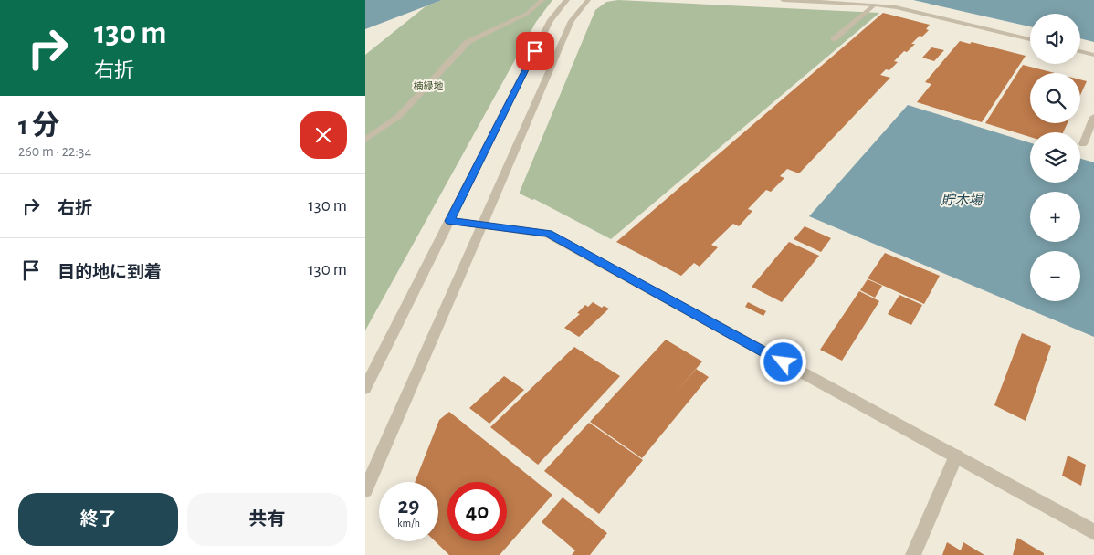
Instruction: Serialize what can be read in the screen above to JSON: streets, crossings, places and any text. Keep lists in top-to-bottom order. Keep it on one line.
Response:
{"water":["貯木場"],"parks":["楠緑地"],"page":{"turn":["130 m","右折"],"map_buttons":["+","−"],"heading":["1 分","260 m · 22:34"],"list":[{"name":"右折","value":"130 m"},{"name":"目的地に到着","value":"130 m"}],"speed":"29 km/h","limit":"40","buttons":["終了","共有"]}}
